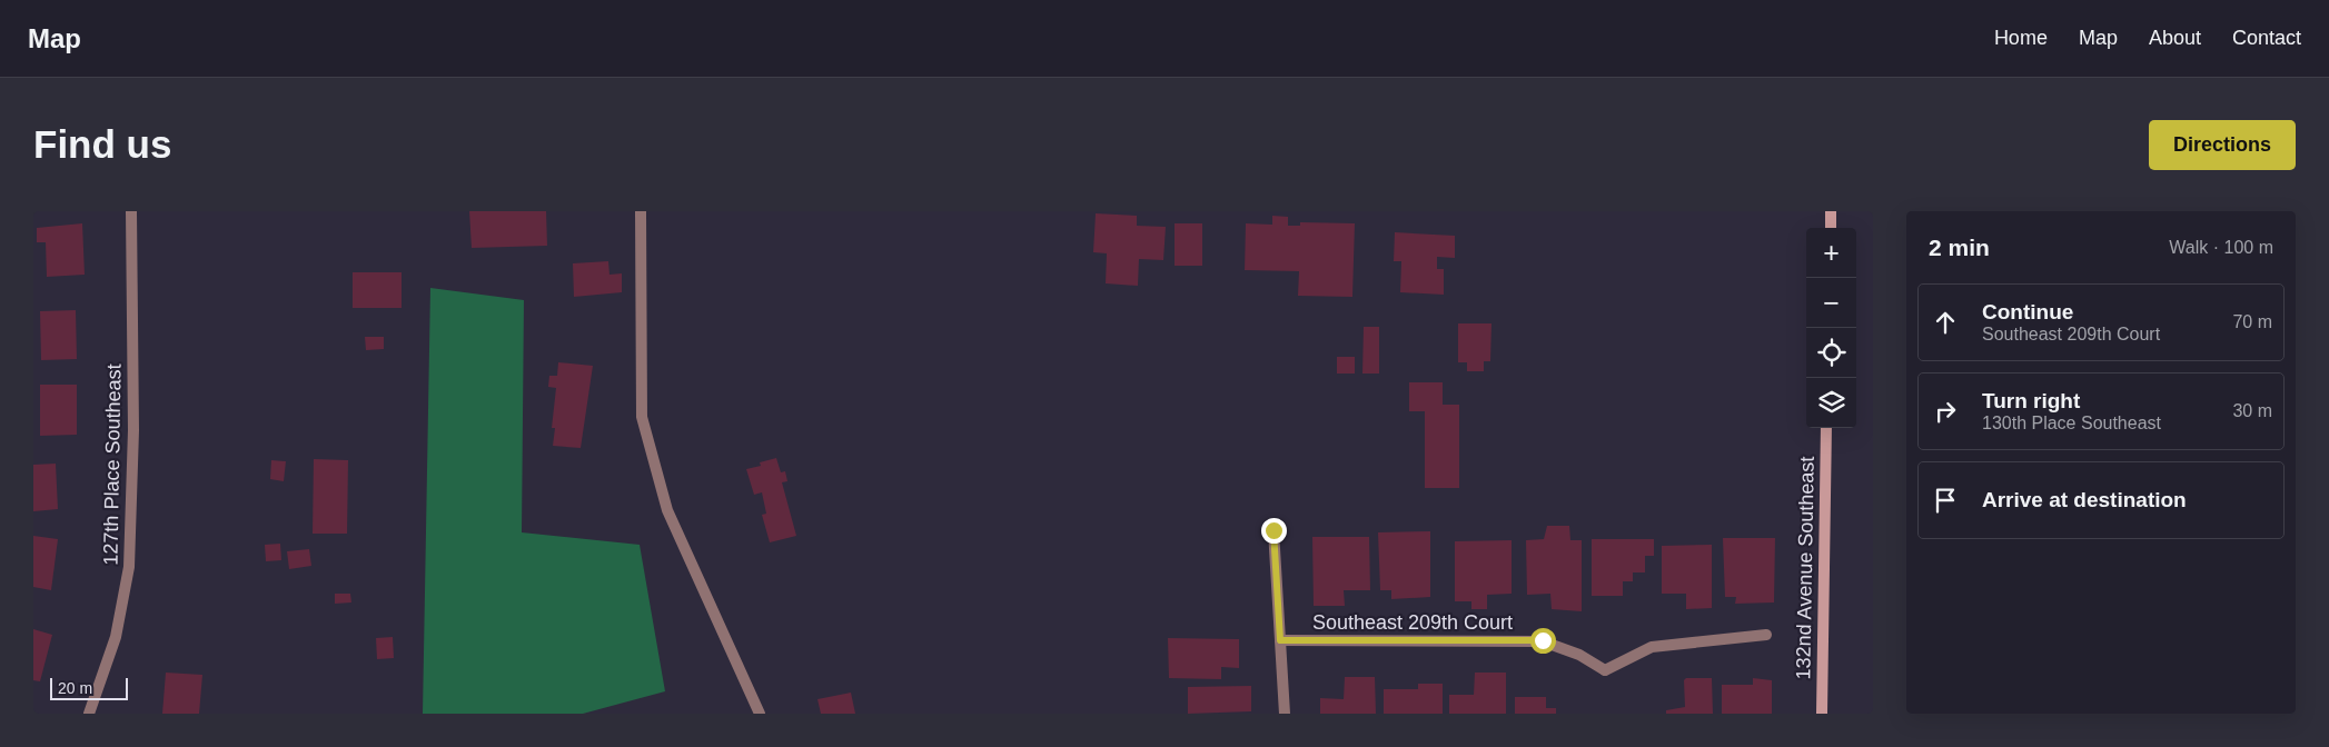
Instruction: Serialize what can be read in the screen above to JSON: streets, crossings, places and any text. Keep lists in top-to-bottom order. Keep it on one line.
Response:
{"streets":{"main road":["132nd Avenue Southeast"],"street":["127th Place Southeast","Southeast 209th Court"]},"scale_bar":"20 m","page":{"header":"Map","nav":["Home","Map","About","Contact"],"buttons":"Directions","title":"Find us","heading":["2 min","Walk · 100 m"],"map_buttons":["+","−"],"list":[["Continue","Southeast 209th Court","70 m"],["Turn right","130th Place Southeast","30 m"],"Arrive at destination"],"scale":"20 m"}}
